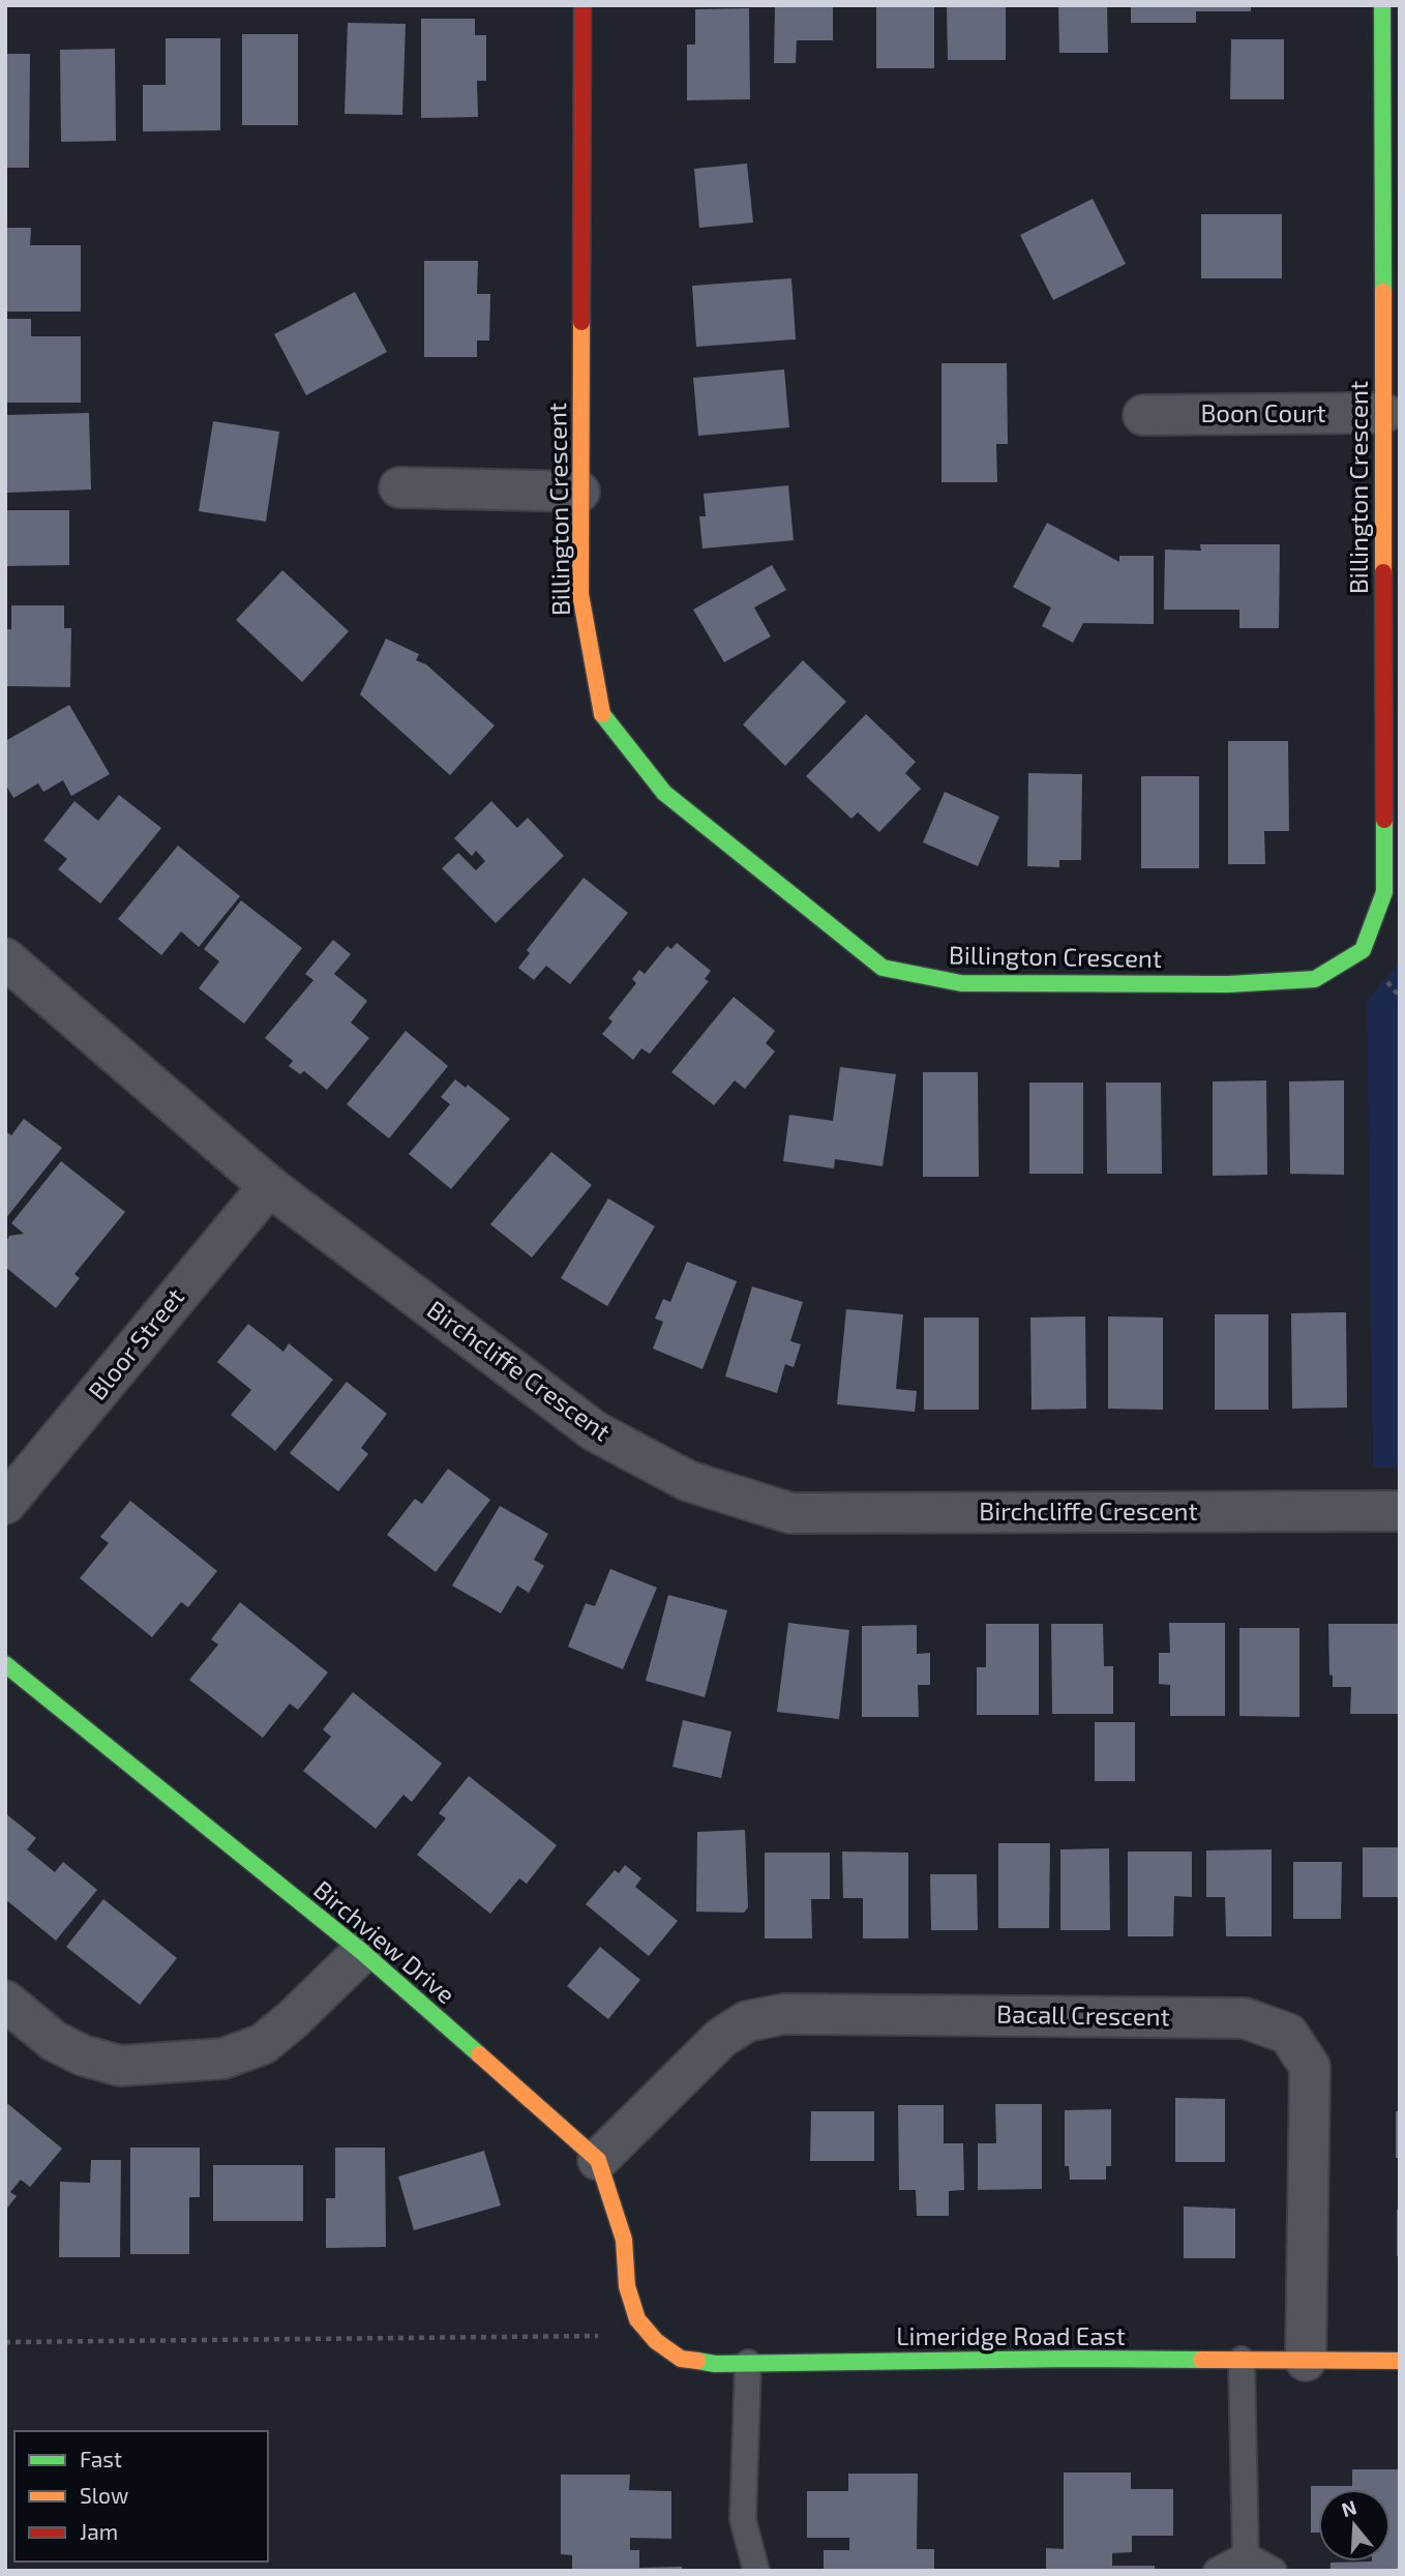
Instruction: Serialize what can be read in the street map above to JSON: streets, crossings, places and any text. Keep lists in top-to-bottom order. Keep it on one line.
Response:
{"streets":{"street":["Boon Court","Billington Crescent","Bloor Street","Birchcliffe Crescent","Birchview Drive","Bacall Crescent","Limeridge Road East"]},"crossings":[["Boon Court","Billington Crescent"],["Bloor Street","Birchcliffe Crescent"],["Birchview Drive","Bacall Crescent"],["Bacall Crescent","Limeridge Road East"]],"legend":["Fast","Slow","Jam"],"north":"top"}
